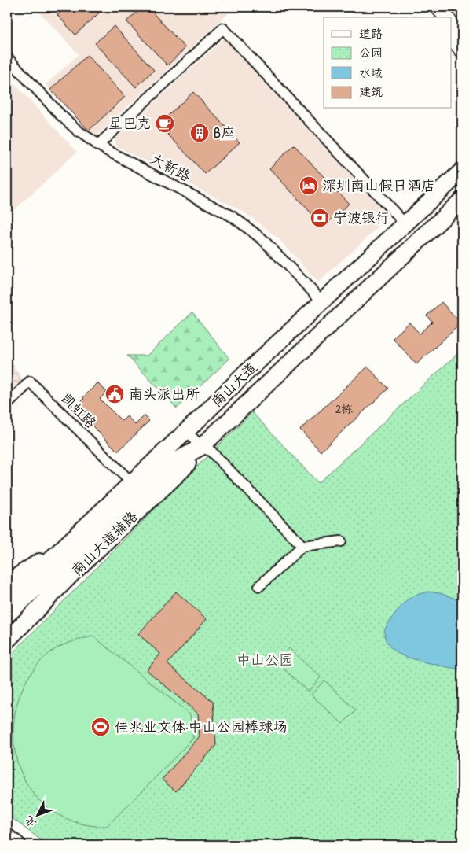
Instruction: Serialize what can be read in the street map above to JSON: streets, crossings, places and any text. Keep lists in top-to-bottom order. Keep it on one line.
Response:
{"streets":{"main road":["南山大道","南山大道辅路"],"street":["大新路","凯虹路"]},"crossings":[["大新路","南山大道"],["南山大道","凯虹路"],["南山大道","南山大道辅路"]],"parks":["中山公园"],"places":{"cafe":["星巴克"],"building":["B座"],"hotel":["深圳南山假日酒店"],"bank":["宁波银行"],"public building":["南头派出所"],"sports":["佳兆业文体·中山公园棒球场"]},"house_numbers":["2栋"],"legend":["道路","公园","水域","建筑"],"north":"bottom left"}
